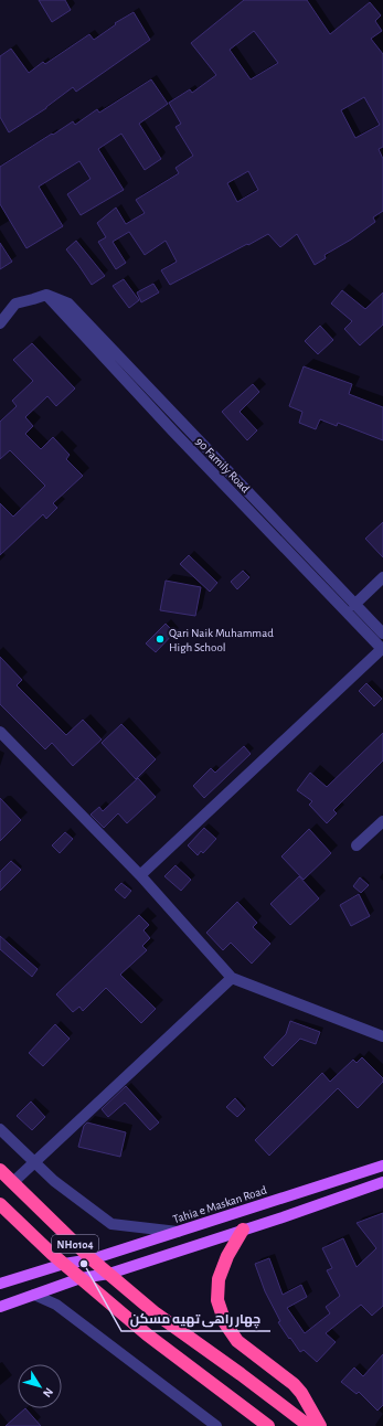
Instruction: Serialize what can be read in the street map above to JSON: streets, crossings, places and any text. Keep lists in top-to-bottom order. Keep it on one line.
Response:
{"streets":{"highway":["NH0104"],"main road":["Tahia e Maskan Road"],"street":["90 Family Road"]},"crossings":[["Tahia e Maskan Road","NH0104"]],"places":["Qari Naik Muhammad High School","چهار راهی تهیه مسکن"],"north":"bottom right"}
